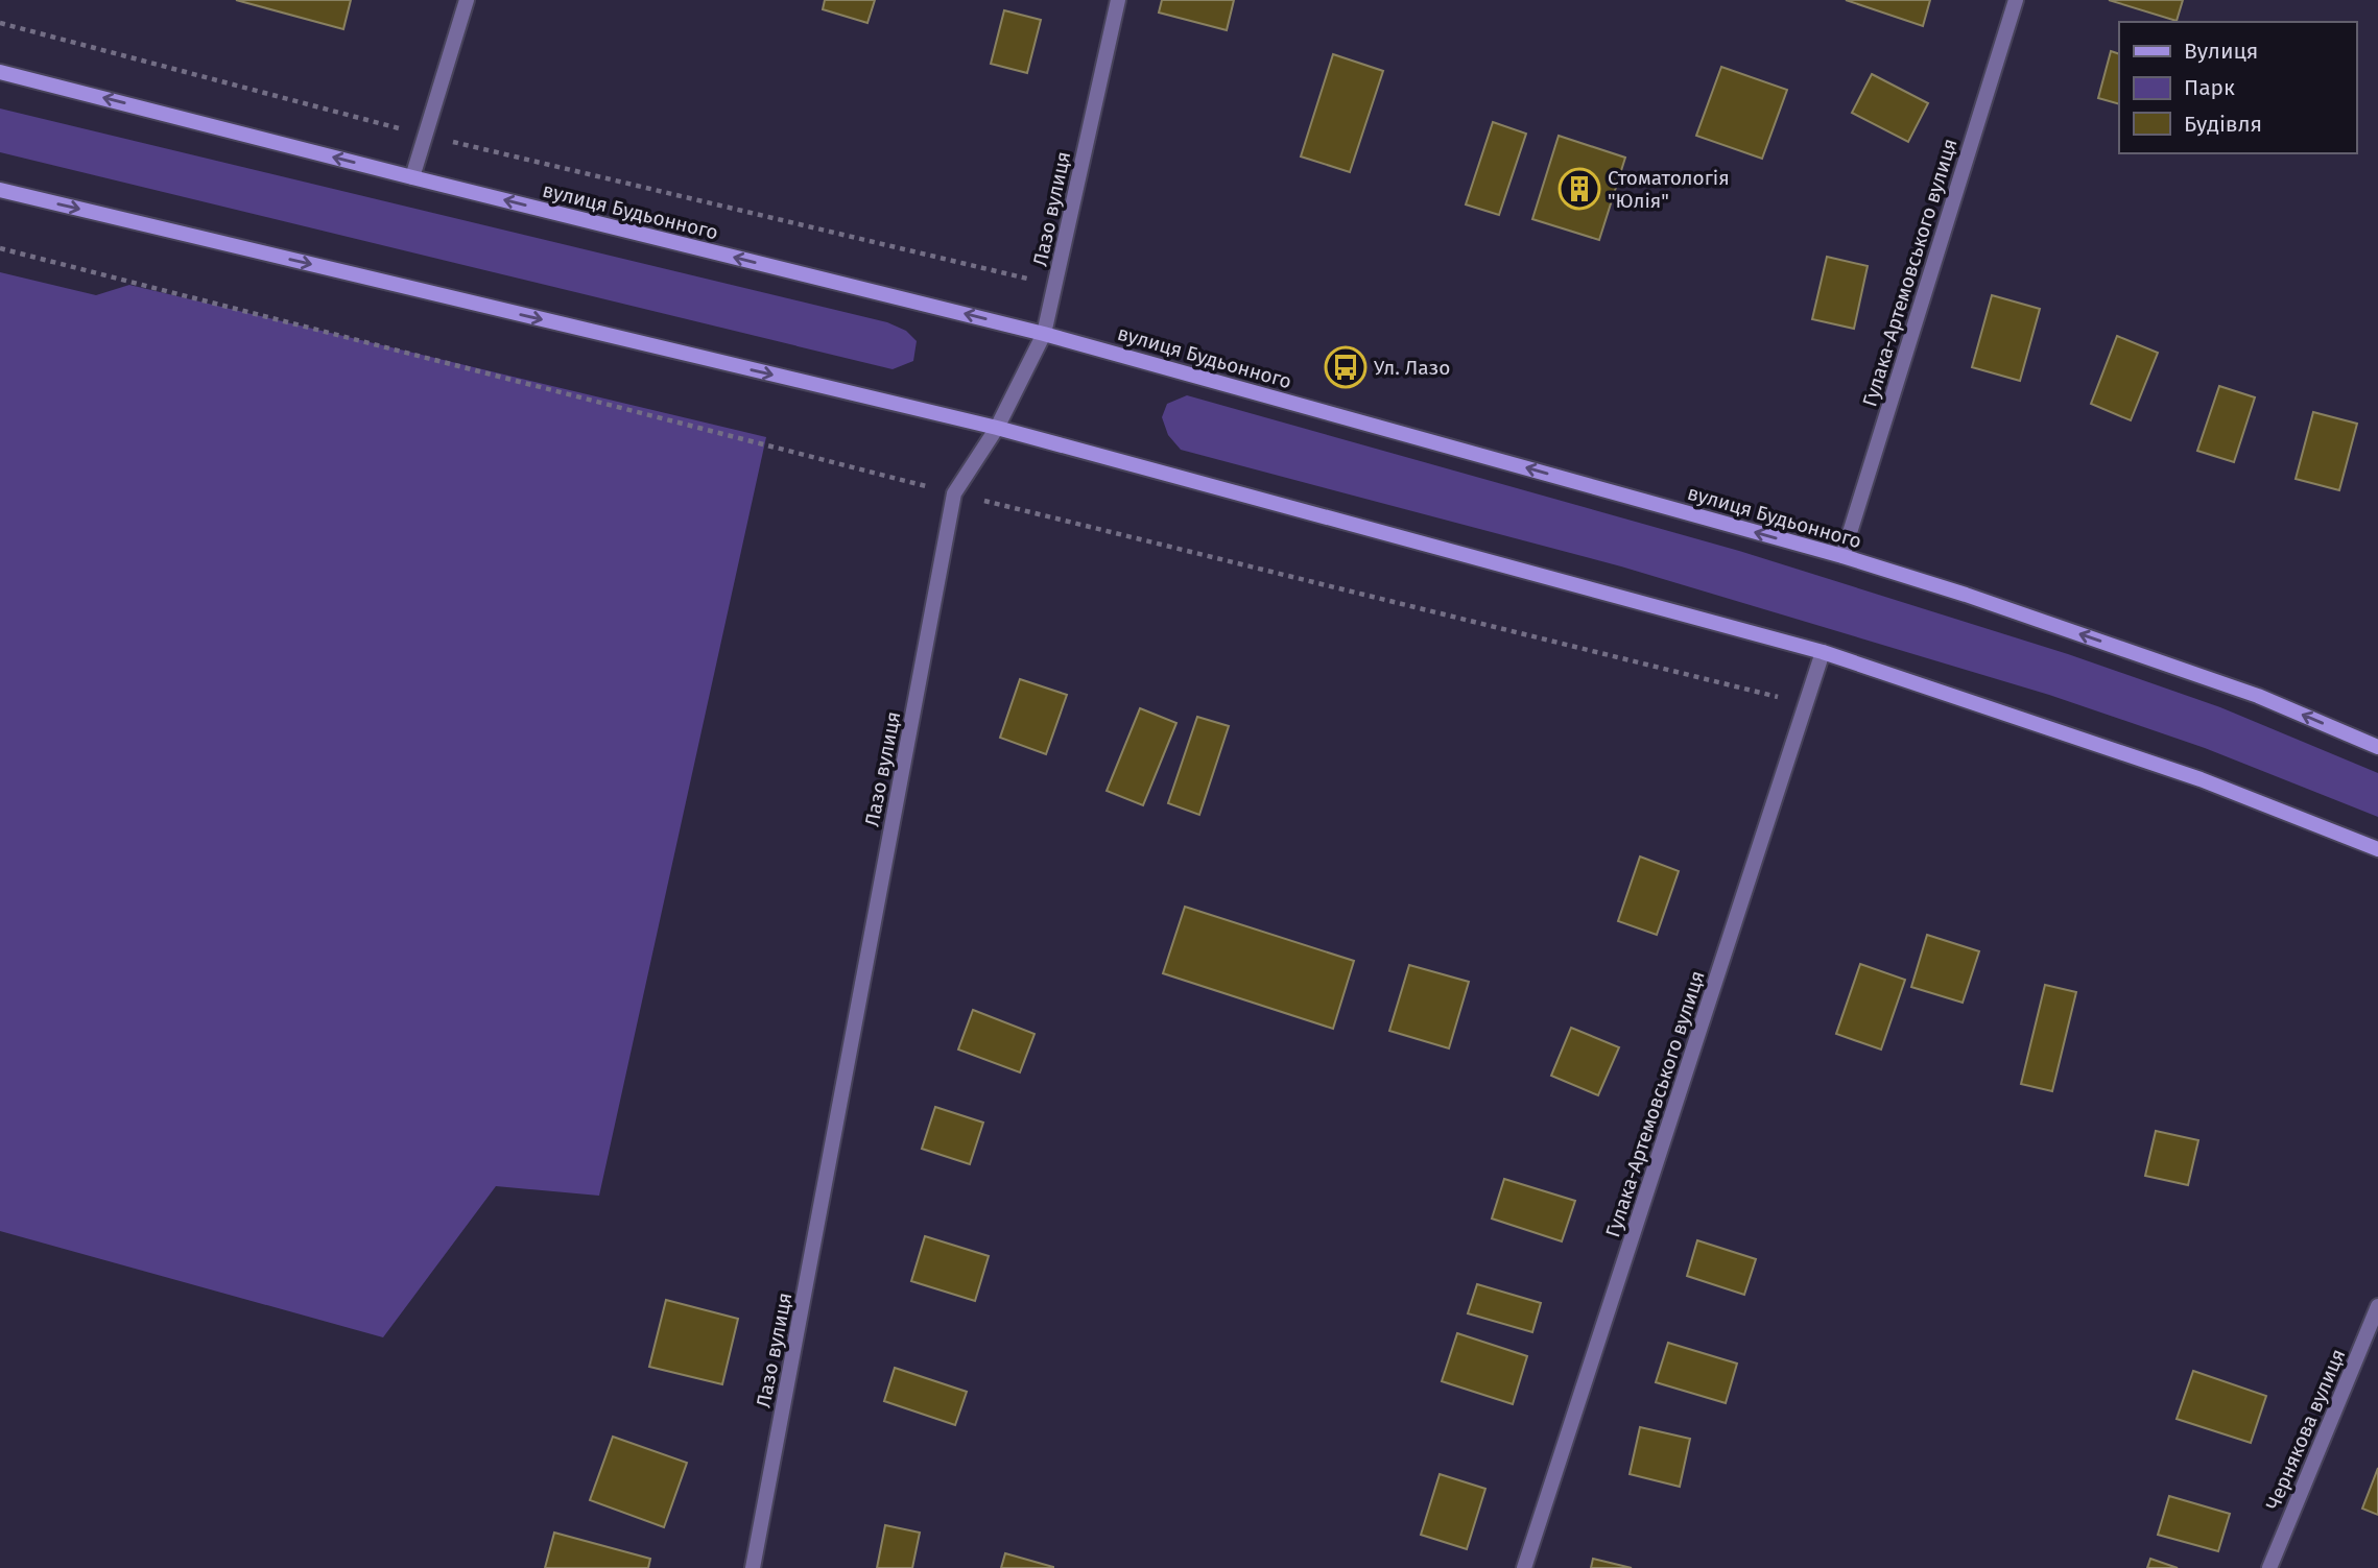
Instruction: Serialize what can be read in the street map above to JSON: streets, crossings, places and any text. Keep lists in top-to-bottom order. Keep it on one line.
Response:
{"streets":{"main road":["вулиця Будьонного"],"street":["Лазо вулиця","Гулака-Артемовського вулиця","Чернякова вулиця"]},"crossings":[["Лазо вулиця","вулиця Будьонного"],["вулиця Будьонного","Гулака-Артемовського вулиця"]],"places":{"building":["Стоматологія \"Юлія\""],"bus stop":["Ул. Лазо"]},"legend":["Вулиця","Парк","Будівля"]}
